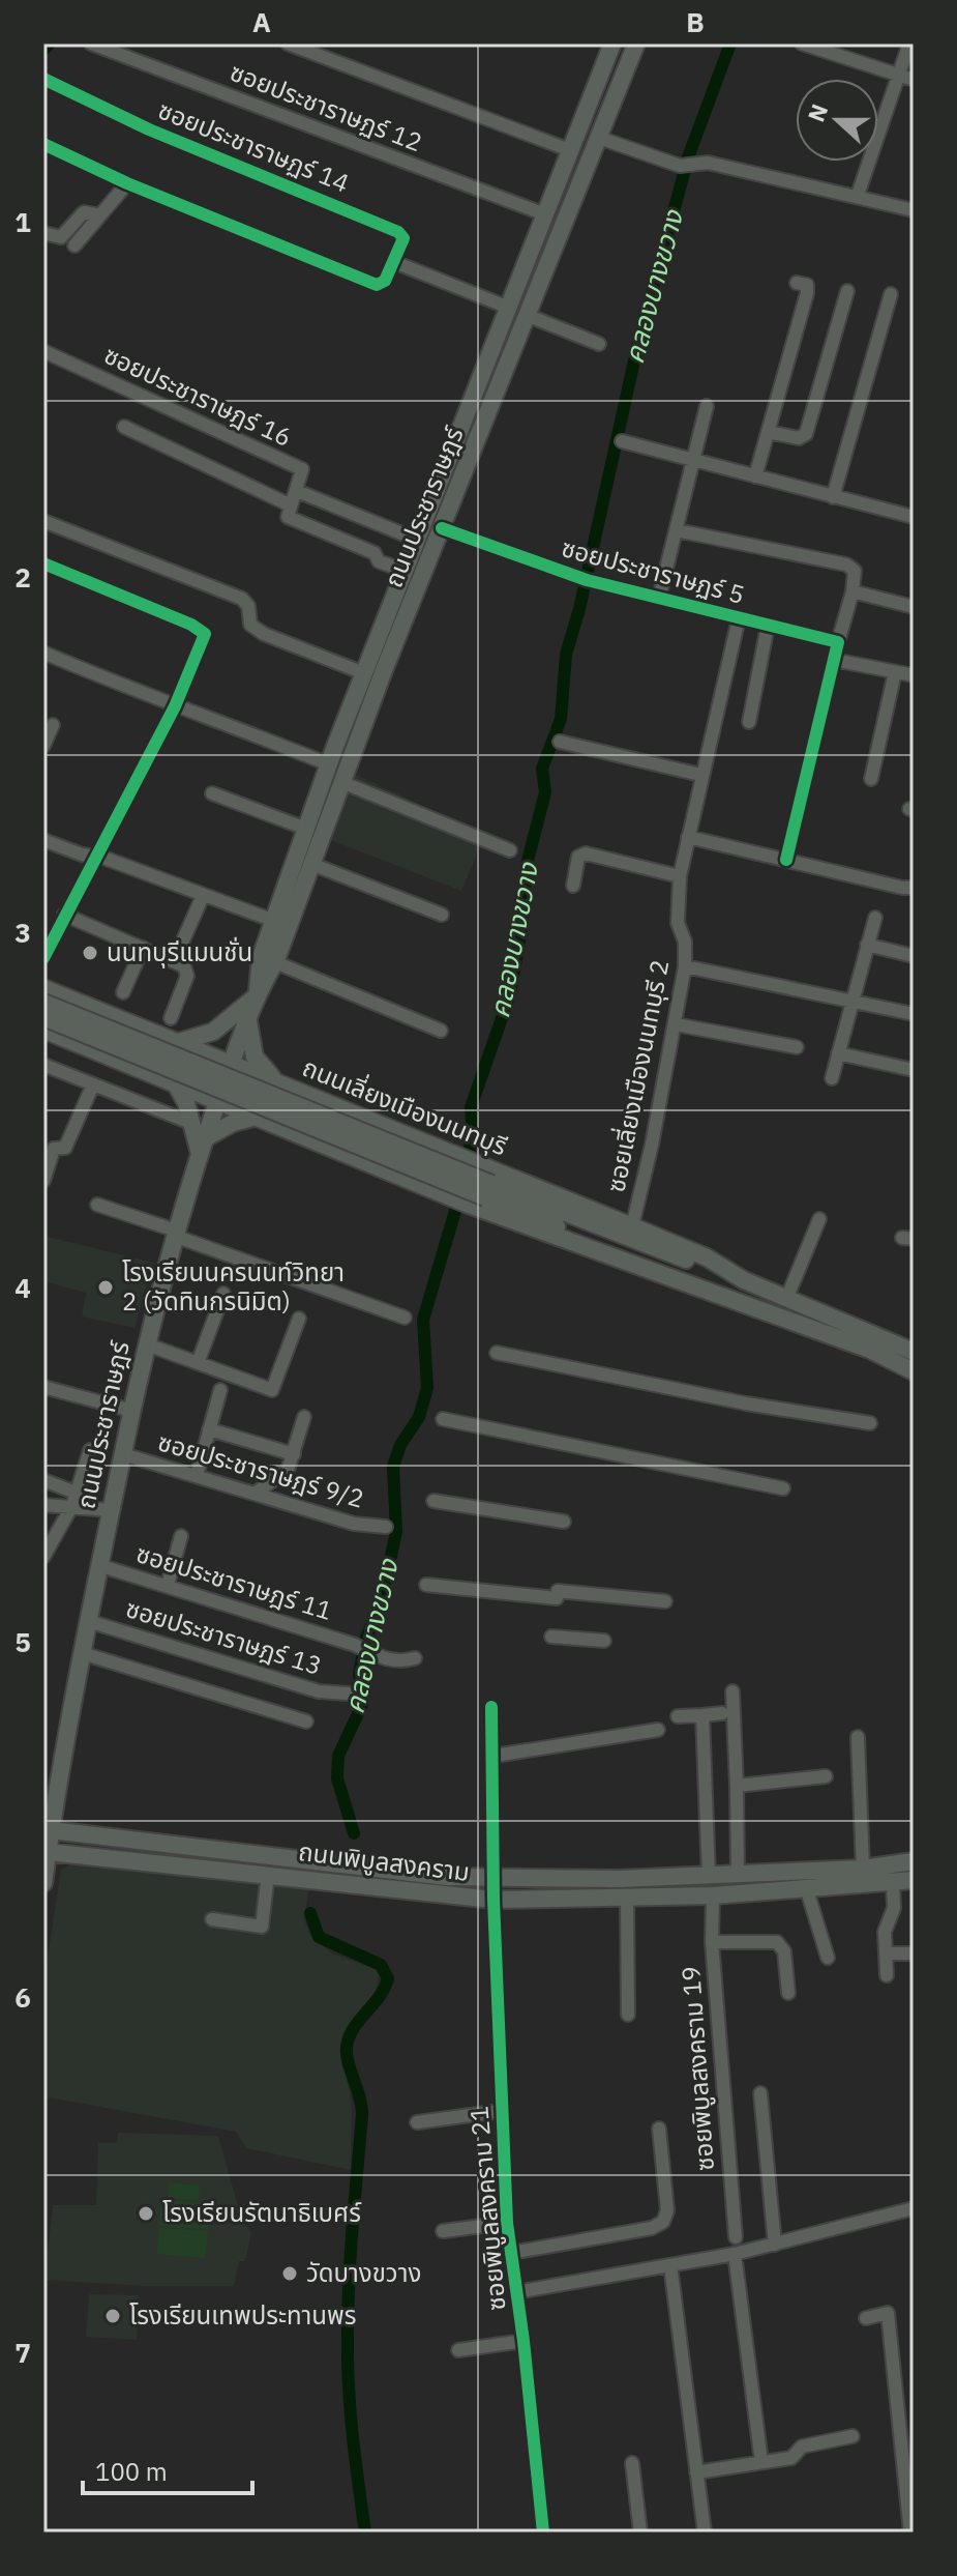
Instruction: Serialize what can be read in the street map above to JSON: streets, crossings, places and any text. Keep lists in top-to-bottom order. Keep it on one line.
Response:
{"streets":{"main road":["ถนนประชาราษฎร์","ถนนเลี่ยงเมืองนนทบุรี","ถนนพิบูลสงคราม"],"street":["ซอยประชาราษฏร์ 12","ซอยประชาราษฏร์ 14","ซอยประชาราษฎร์ 16","ซอยประชาราษฏร์ 5","ซอยเลี่ยงเมืองนนทบุรี 2","ซอยประชาราษฎร์ 9/2","ซอยประชาราษฎร์ 11","ซอยประชาราษฎร์ 13","ซอยพิบูลสงคราม 19","ซอยพิบูลสงคราม 21"]},"crossings":[["ซอยประชาราษฏร์ 12","ถนนประชาราษฎร์"],["ถนนประชาราษฎร์","ซอยประชาราษฏร์ 5"],["ถนนประชาราษฎร์","ถนนเลี่ยงเมืองนนทบุรี"],["ถนนประชาราษฎร์","ซอยประชาราษฎร์ 9/2"],["ถนนประชาราษฎร์","ซอยประชาราษฎร์ 11"],["ถนนประชาราษฎร์","ซอยประชาราษฎร์ 13"],["ถนนประชาราษฎร์","ถนนพิบูลสงคราม"],["ซอยประชาราษฏร์ 5","ซอยเลี่ยงเมืองนนทบุรี 2"],["ซอยเลี่ยงเมืองนนทบุรี 2","ถนนเลี่ยงเมืองนนทบุรี"],["ถนนพิบูลสงคราม","ซอยพิบูลสงคราม 19"],["ถนนพิบูลสงคราม","ซอยพิบูลสงคราม 21"]],"water":["คลองบางขวาง"],"places":["นนทบุรีแมนชั่น","โรงเรียนนครนนท์วิทยา 2 (วัดทินกรนิมิต)","โรงเรียนรัตนาธิเบศร์","วัดบางขวาง","โรงเรียนเทพประทานพร"],"scale_bar":"100 m","north":"left","grid":{"columns":["A","B"],"rows":["1","2","3","4","5","6","7"]}}
